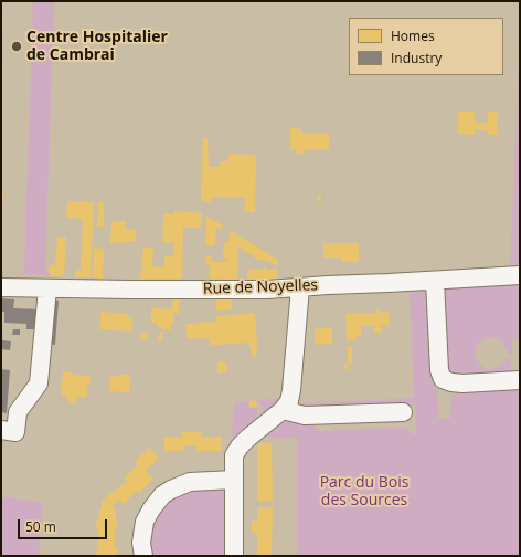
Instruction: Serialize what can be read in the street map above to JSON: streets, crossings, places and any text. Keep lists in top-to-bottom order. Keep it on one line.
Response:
{"streets":{"street":["Rue de Noyelles"]},"parks":["Parc du Bois des Sources"],"places":["Centre Hospitalier de Cambrai"],"legend":["Homes","Industry"],"scale_bar":"50 m"}
